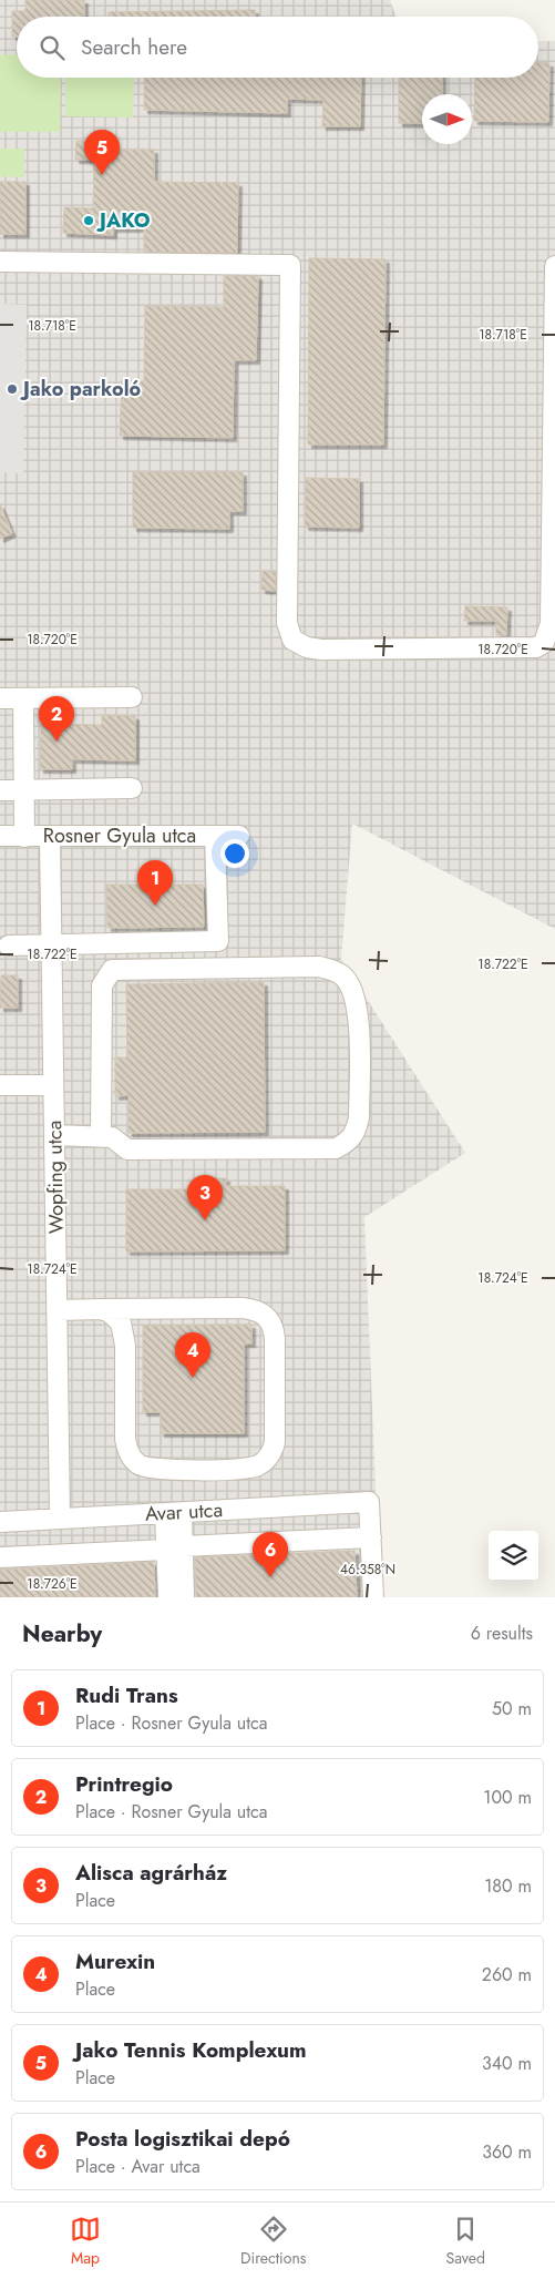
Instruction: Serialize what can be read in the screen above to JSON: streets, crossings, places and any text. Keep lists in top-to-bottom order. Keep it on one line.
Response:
{"streets":{"street":["Rosner Gyula utca","Wopfing utca","Avar utca"]},"crossings":[["Rosner Gyula utca","Wopfing utca"],["Wopfing utca","Avar utca"]],"places":["JAKO","Jako parkoló"],"north":"right","page":{"search":"Search here","pins":["5","2","1","3","4","6"],"heading":["Nearby","6 results"],"list":[{"mark":"1","name":"Rudi Trans","note":"Place · Rosner Gyula utca","value":"50 m"},{"mark":"2","name":"Printregio","note":"Place · Rosner Gyula utca","value":"100 m"},{"mark":"3","name":"Alisca agrárház","note":"Place","value":"180 m"},{"mark":"4","name":"Murexin","note":"Place","value":"260 m"},{"mark":"5","name":"Jako Tennis Komplexum","note":"Place","value":"340 m"},{"mark":"6","name":"Posta logisztikai depó","note":"Place · Avar utca","value":"360 m"}],"nav":["Map","Directions","Saved"]},"coordinates":["18.718°E","18.720°E","18.722°E","18.724°E","46.358°N","18.726°E"]}
